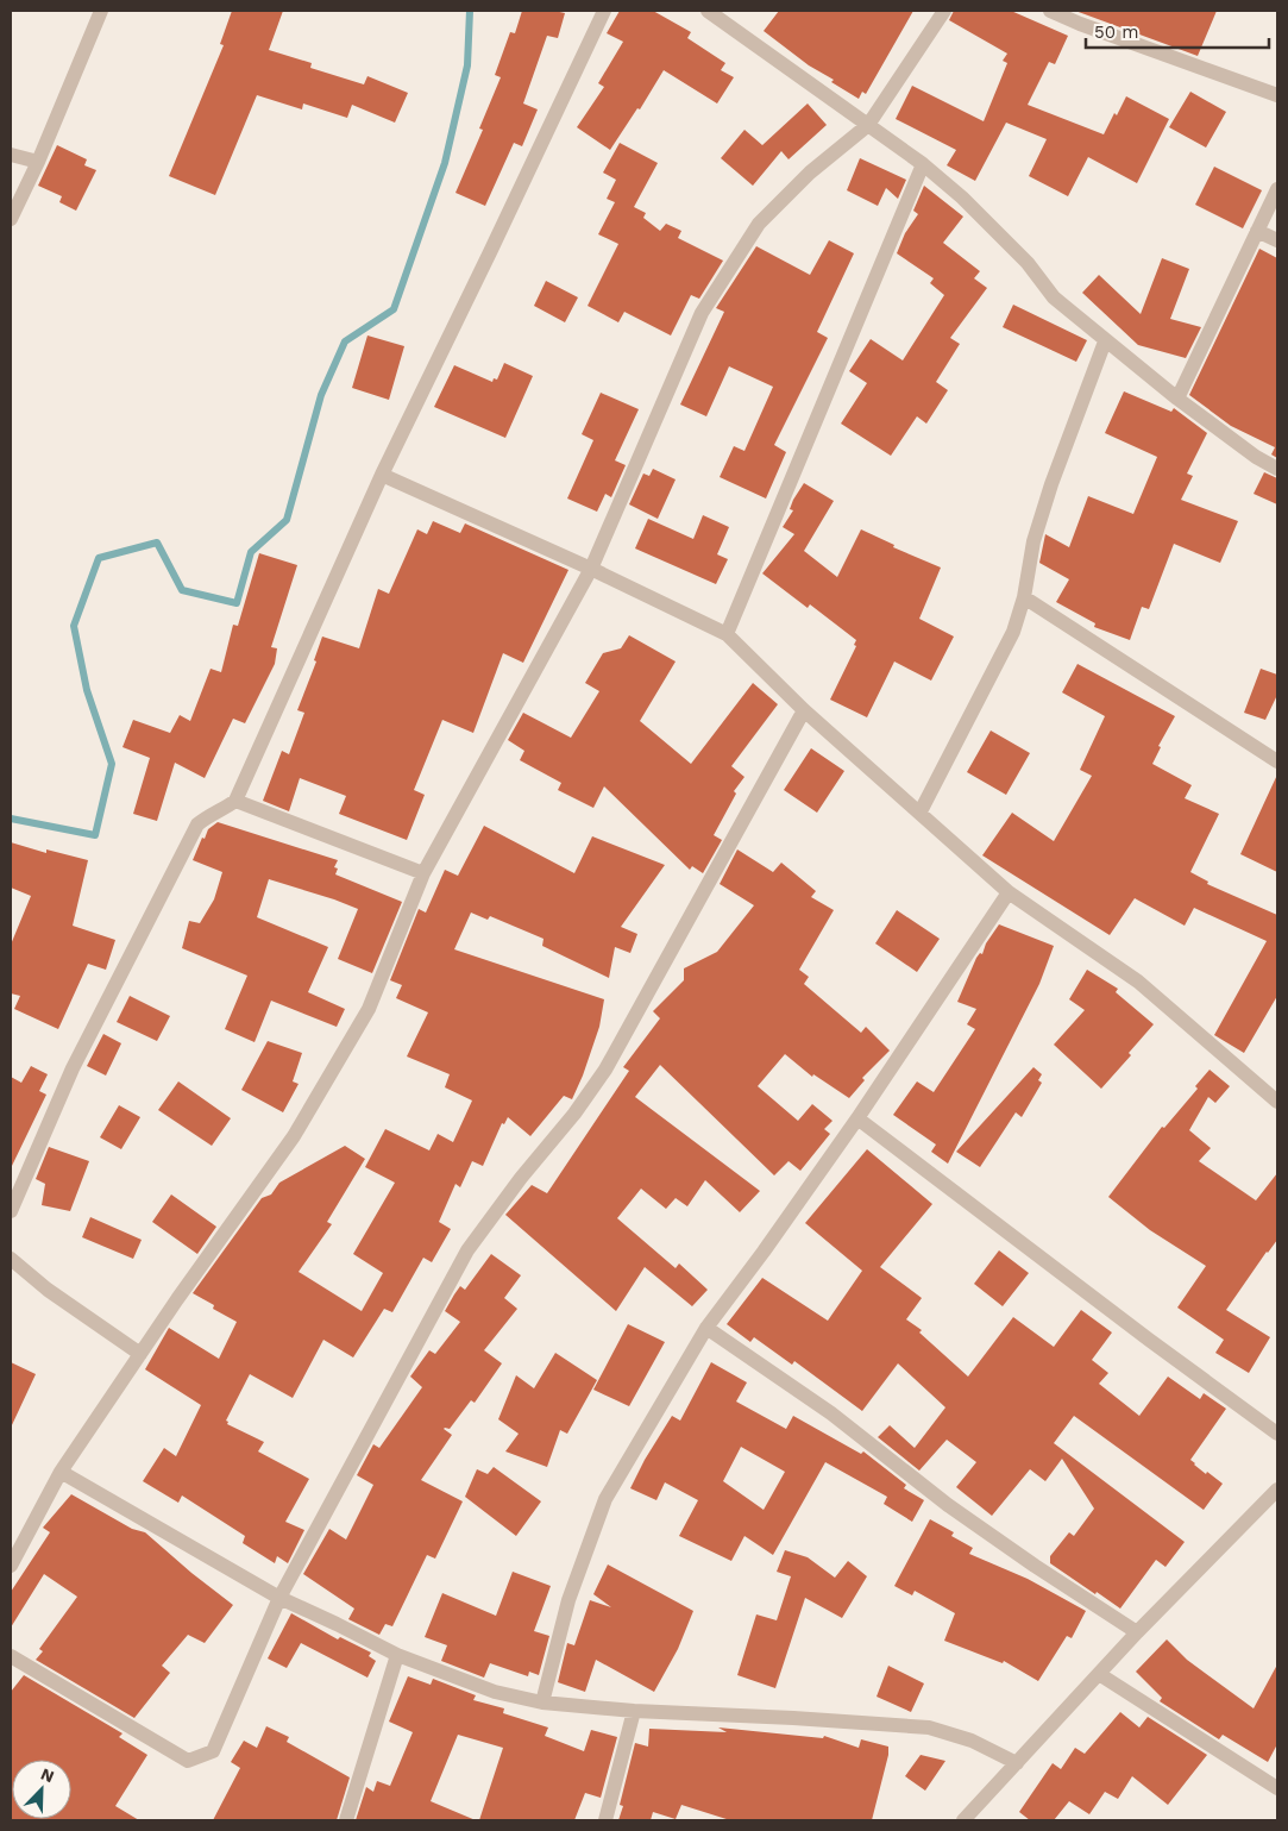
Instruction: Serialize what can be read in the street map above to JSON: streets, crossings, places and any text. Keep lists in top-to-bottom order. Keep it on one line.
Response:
{"scale_bar":"50 m","north":"top right"}
